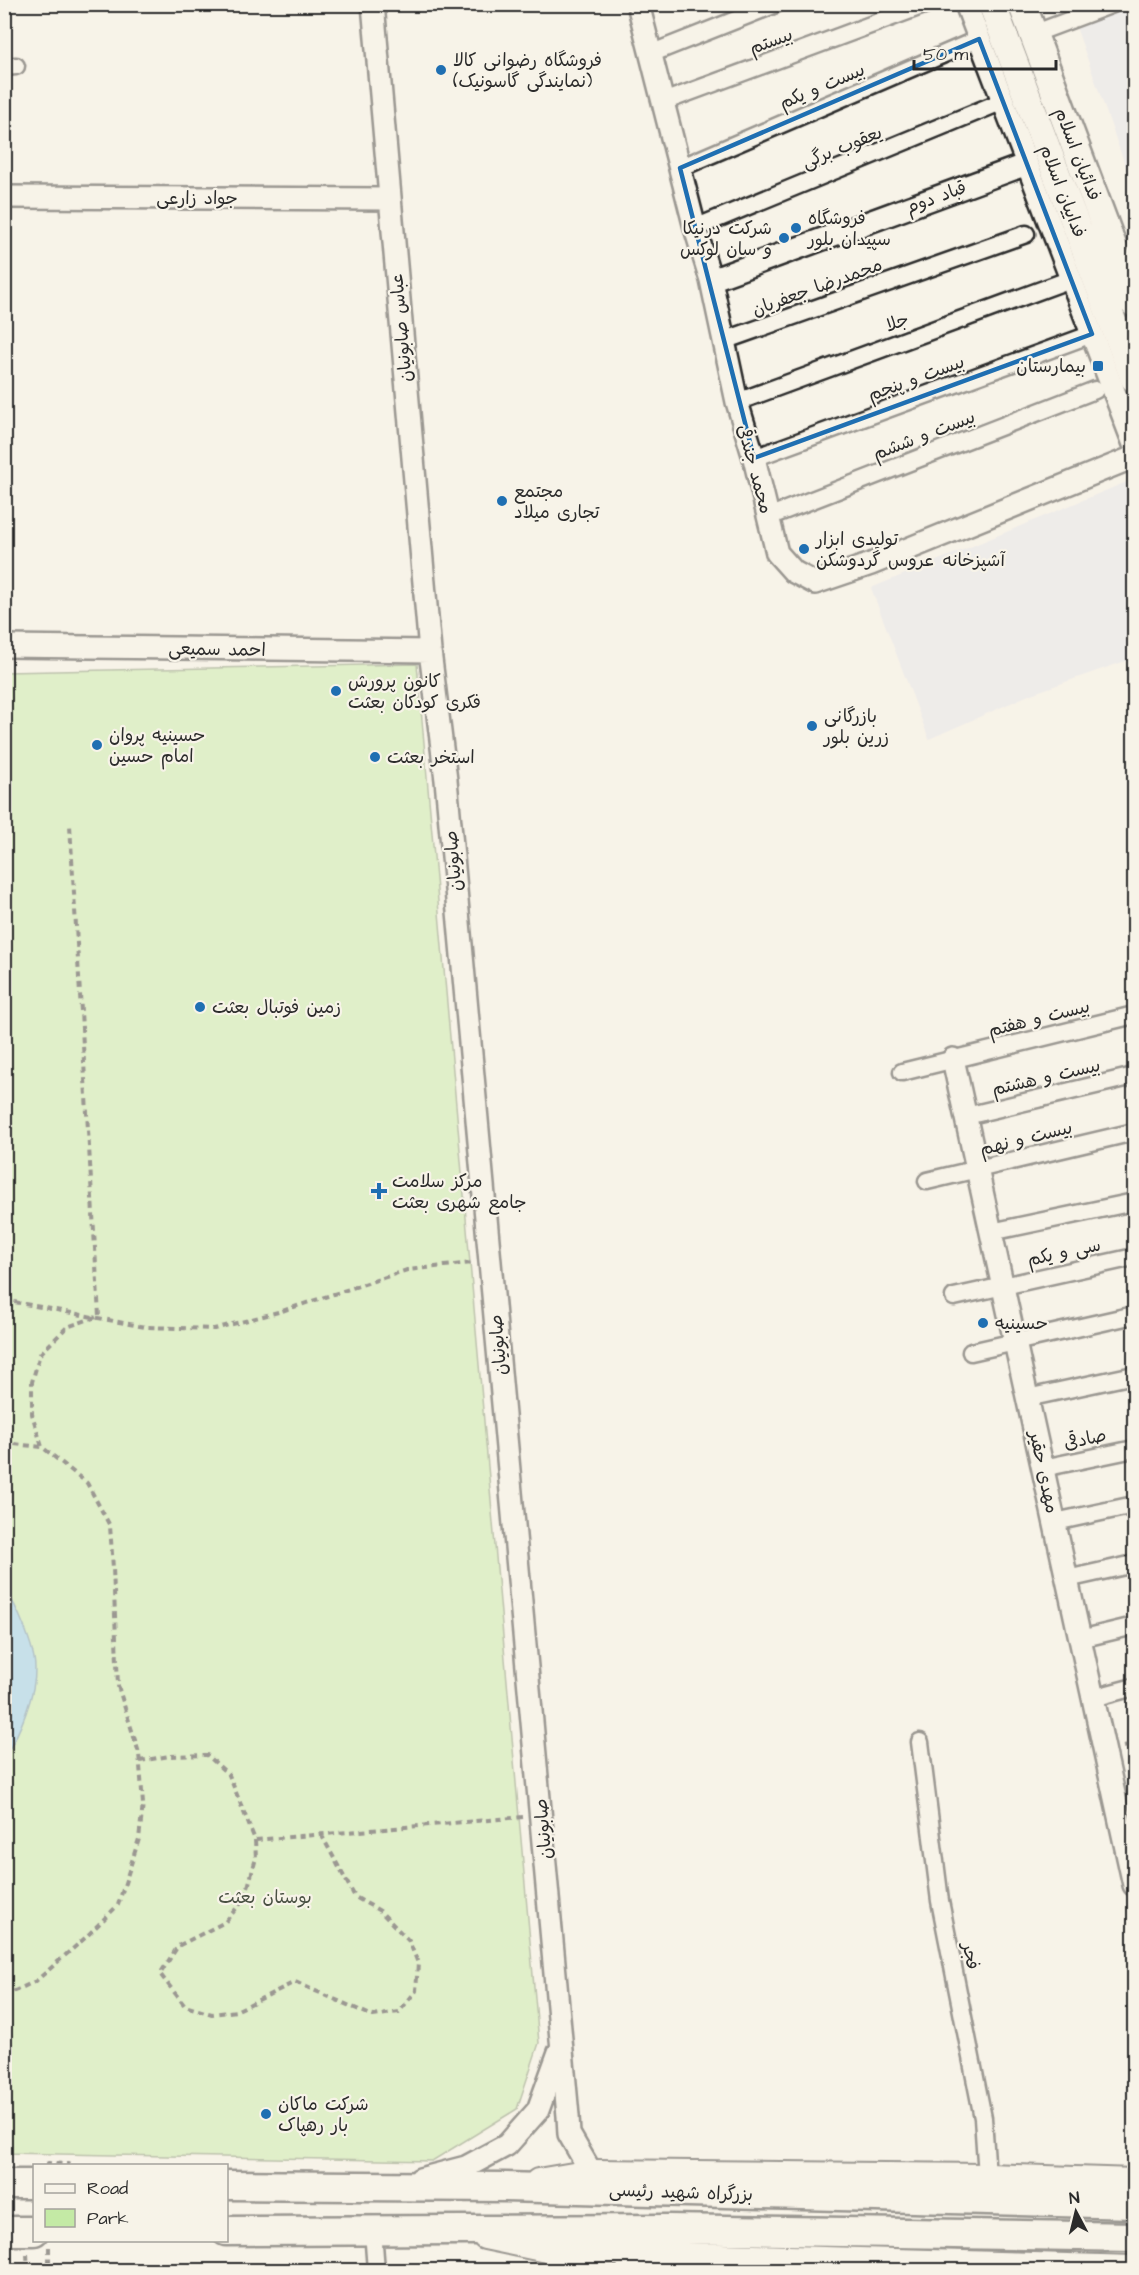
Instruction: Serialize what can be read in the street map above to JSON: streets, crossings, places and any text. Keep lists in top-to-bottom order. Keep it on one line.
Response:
{"streets":{"highway":["بزرگراه شهید رئیسی"],"main road":["فدائیان اسلام","فداییان اسلام"],"street":["بیستم","بیست و یکم","یعقوب برگی","قباد دوم","جواد زارعی","محمدرضا جعفریان","جلا","عباس صابونیان","بیست و پنجم","بیست و ششم","محمد جندقی","احمد سمیعی","صابونیان","بیست و هفتم","بیست و هشتم","بیست و نهم","سی و یکم","صادقی","مهدی حقیر","فجر"]},"crossings":[["بیستم","محمد جندقی"],["بیست و یکم","محمد جندقی"],["یعقوب برگی","محمد جندقی"],["قباد دوم","محمد جندقی"],["جواد زارعی","عباس صابونیان"],["محمدرضا جعفریان","محمد جندقی"],["جلا","محمد جندقی"],["عباس صابونیان","احمد سمیعی"],["عباس صابونیان","صابونیان"],["بیست و پنجم","محمد جندقی"],["بیست و ششم","محمد جندقی"],["احمد سمیعی","صابونیان"],["بیست و هفتم","مهدی حقیر"],["بیست و هشتم","مهدی حقیر"],["بیست و نهم","مهدی حقیر"],["سی و یکم","مهدی حقیر"],["صادقی","مهدی حقیر"]],"parks":["بوستان بعثت"],"places":{"other":["فروشگاه رضوانی کالا (نمایندگی گاسونیک)","فروشگاه سپیدان بلور","شرکت درنیکا و سان لوکس","مجتمع تجاری میلاد","تولیدی ابزار آشپزخانه عروس گردوشکن","کانون پرورش فکری کودکان بعثت","بازرگانی زرین بلور","حسینیه پروان امام حسین","استخر بعثت","زمین فوتبال بعثت","حسینیه","شرکت ماکان بار رهپاک"],"transit":["بیمارستان"],"health":["مرکز سلامت جامع شهری بعثت"]},"legend":["Road","Park"],"scale_bar":"50 m","north":"top"}
